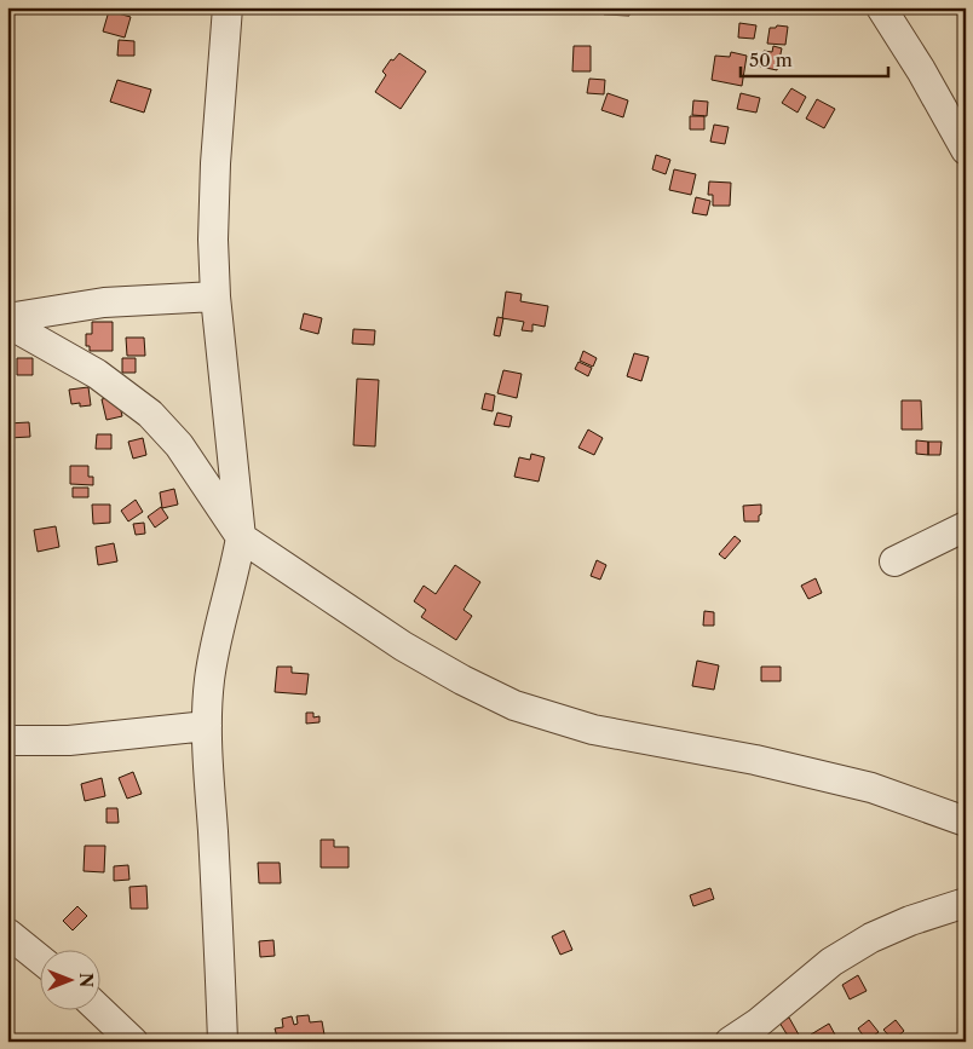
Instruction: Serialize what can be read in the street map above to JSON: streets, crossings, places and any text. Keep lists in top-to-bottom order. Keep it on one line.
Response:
{"scale_bar":"50 m","north":"right"}
